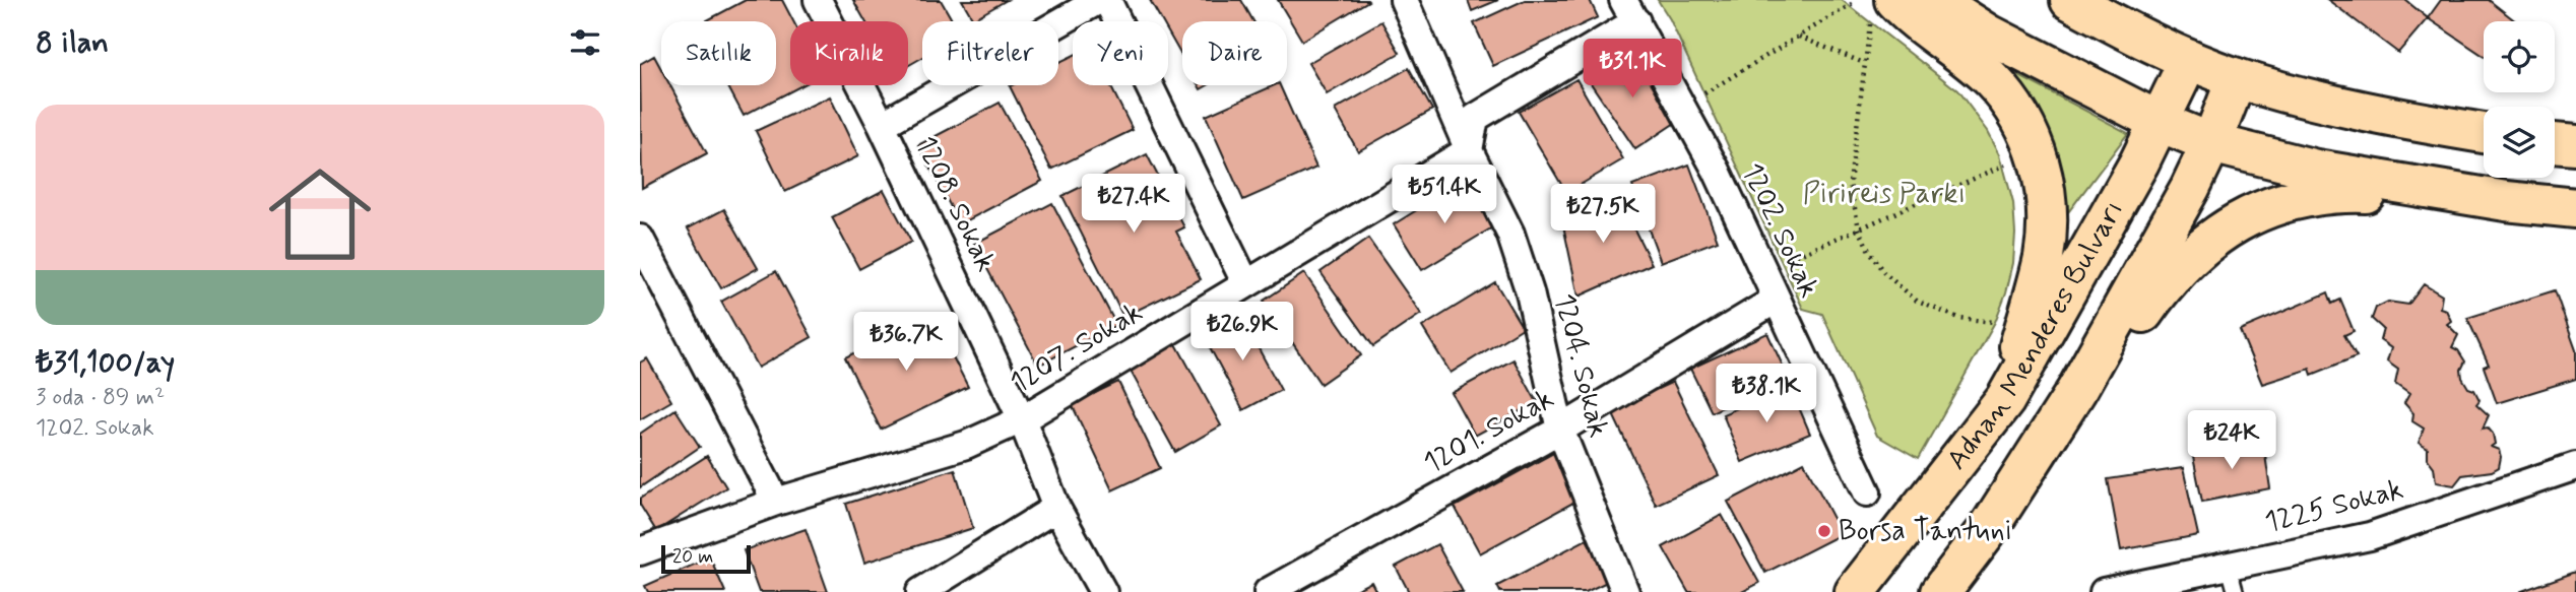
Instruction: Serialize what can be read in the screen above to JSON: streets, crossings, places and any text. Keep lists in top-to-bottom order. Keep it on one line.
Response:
{"streets":{"main road":["Adnan Menderes Bulvarı"],"street":["1208. Sokak","1202. Sokak","1207. Sokak","1204. Sokak","1201. Sokak","1225 Sokak"]},"crossings":[["1208. Sokak","1207. Sokak"],["1202. Sokak","1201. Sokak"],["1207. Sokak","1204. Sokak"],["1204. Sokak","1201. Sokak"]],"parks":["Pirireis Parkı"],"places":["Borsa Tantuni"],"scale_bar":"20 m","page":{"heading":"8 ilan","chip":["Satılık","Kiralık","Filtreler","Yeni","Daire"],"price":["₺31.1K","₺51.4K","₺27.4K","₺27.5K","₺26.9K","₺36.7K","₺38.1K","₺24K"],"list":[{"name":"₺31,100/ay","note":"3 oda · 89 m² · 1202. Sokak"}],"scale":"20 m"}}
